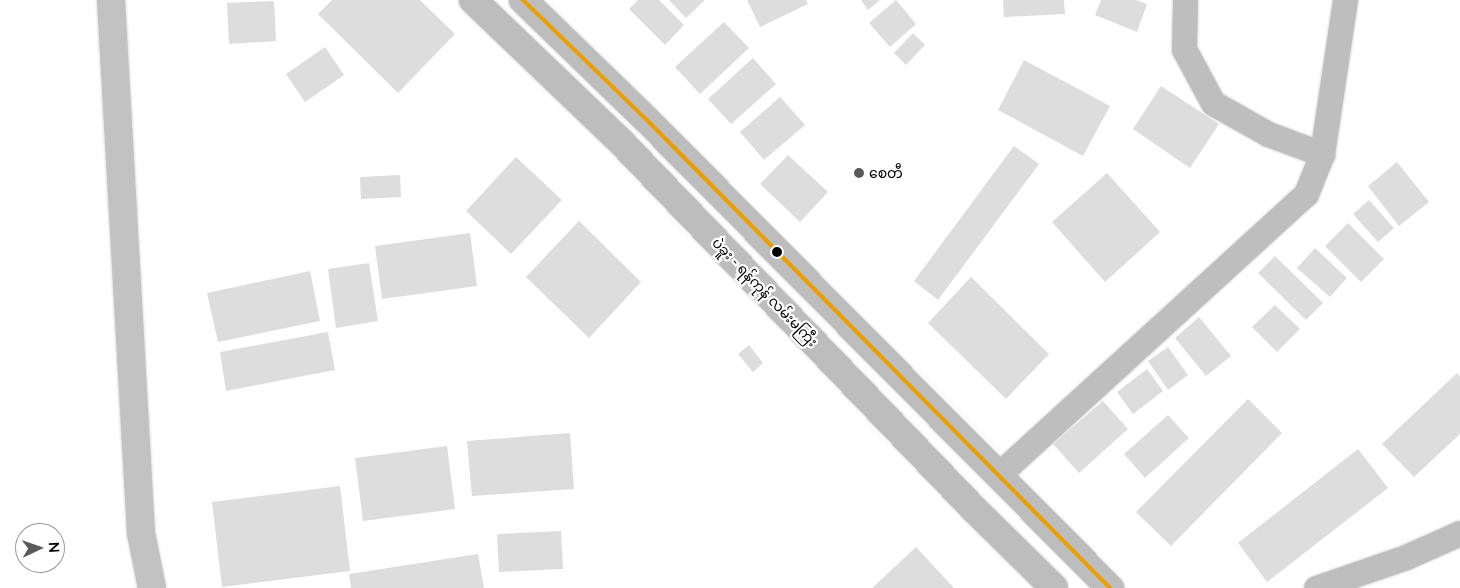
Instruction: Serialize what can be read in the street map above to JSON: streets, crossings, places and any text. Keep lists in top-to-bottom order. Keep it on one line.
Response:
{"streets":{"highway":["ပဲခူး - ရန်ကုန် လမ်းမကြီး"]},"places":["စေတီ"],"north":"right"}
